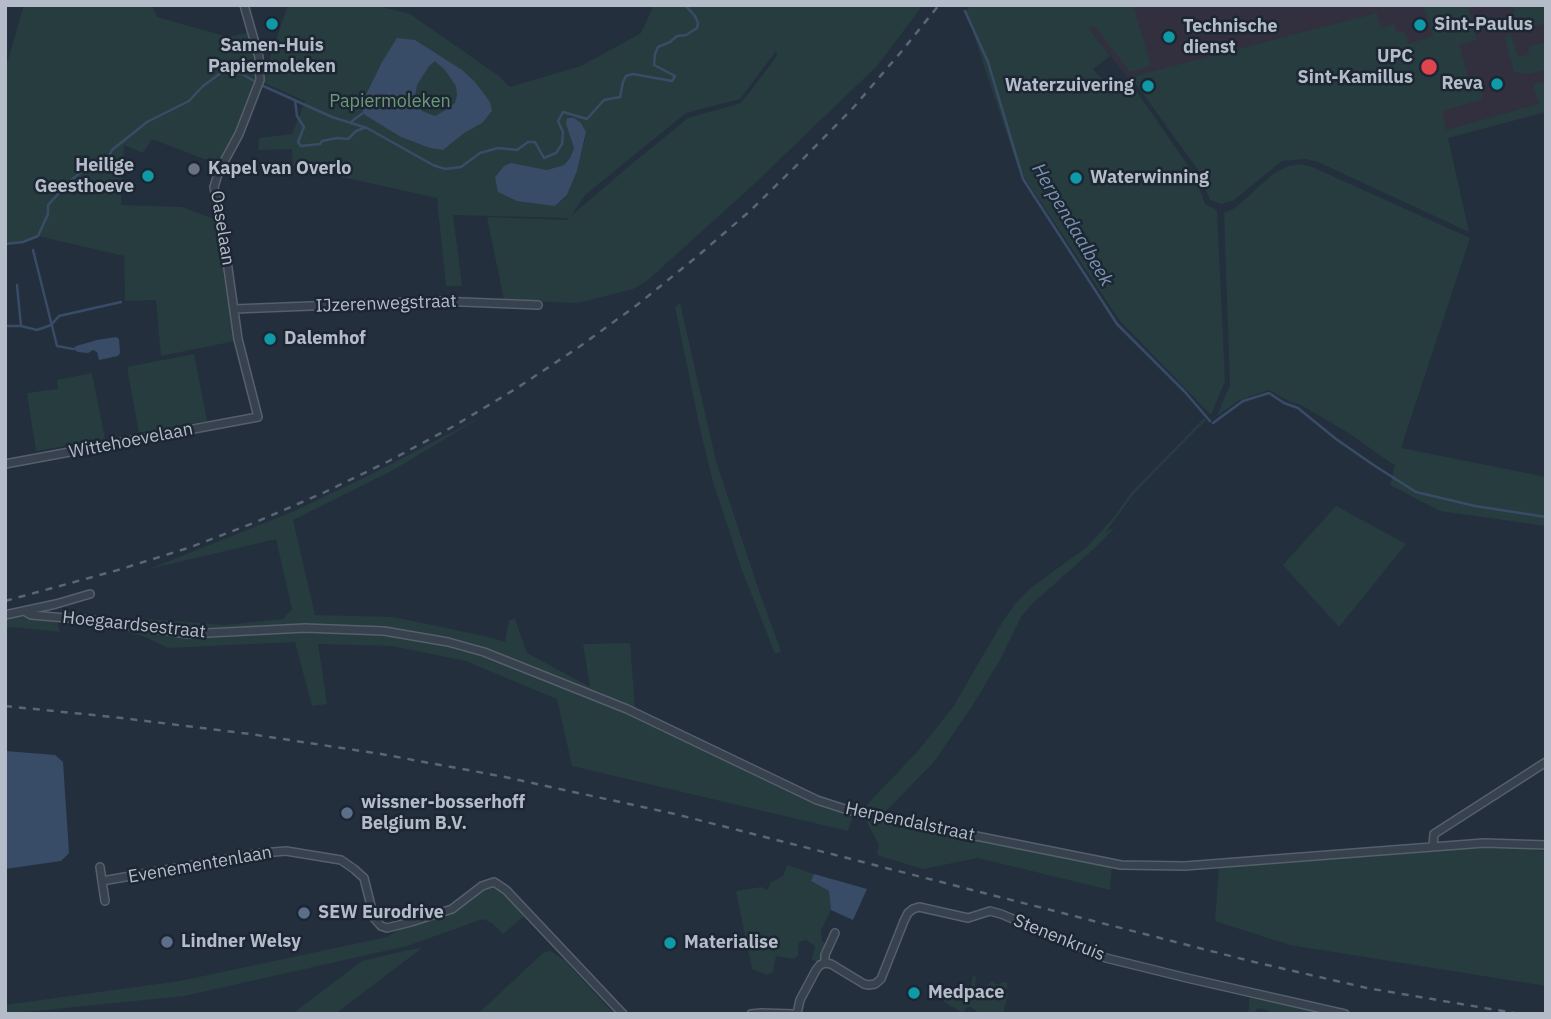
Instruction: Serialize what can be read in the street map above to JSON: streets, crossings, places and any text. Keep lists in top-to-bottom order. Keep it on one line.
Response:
{"streets":{"street":["Oaselaan","IJzerenwegstraat","Wittehoevelaan","Hoegaardsestraat","Herpendalstraat","Evenementenlaan","Stenenkruis"]},"crossings":[["Oaselaan","IJzerenwegstraat"],["Oaselaan","Wittehoevelaan"],["Hoegaardsestraat","Herpendalstraat"]],"water":["Herpendaalbeek"],"parks":["Papiermoleken"],"places":["Samen-Huis Papiermoleken","Sint-Paulus","Technische dienst","UPC Sint-Kamillus","Reva","Waterzuivering","Kapel van Overlo","Heilige Geesthoeve","Waterwinning","Dalemhof","wissner-bosserhoff Belgium B.V.","SEW Eurodrive","Lindner Welsy","Materialise","Medpace"]}
